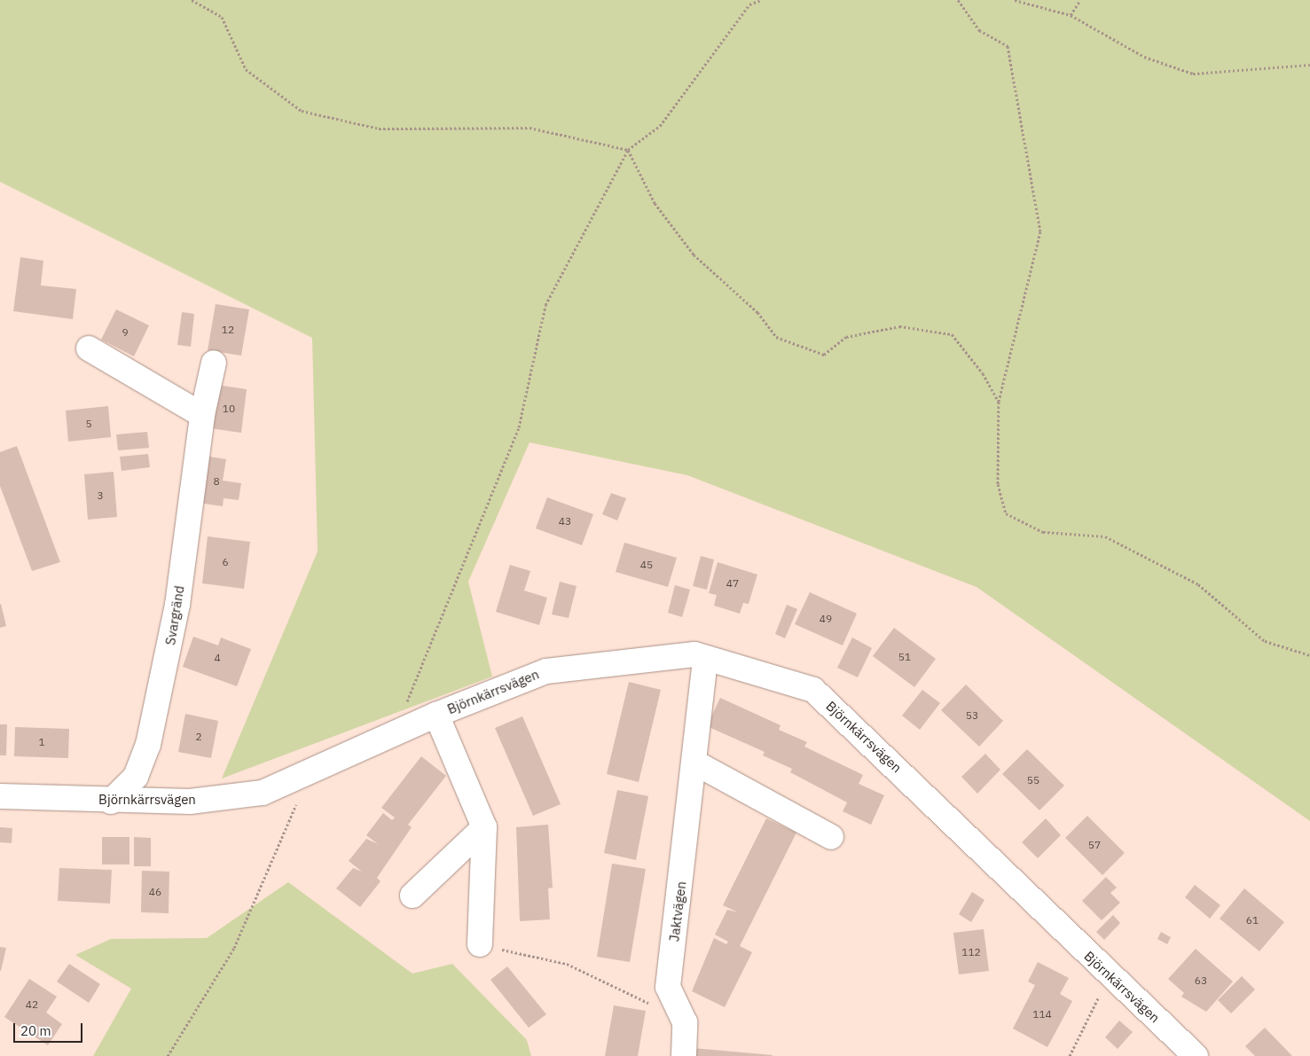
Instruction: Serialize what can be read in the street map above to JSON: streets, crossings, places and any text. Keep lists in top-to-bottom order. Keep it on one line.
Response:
{"streets":{"street":["Svargränd","Björnkärrsvägen","Jaktvägen"]},"crossings":[["Svargränd","Björnkärrsvägen"],["Björnkärrsvägen","Jaktvägen"]],"house_numbers":["12","9","10","5","8","3","43","6","45","47","49","51","4","53","2","1","55","57","46","61","112","63","42","114"],"scale_bar":"20 m"}
